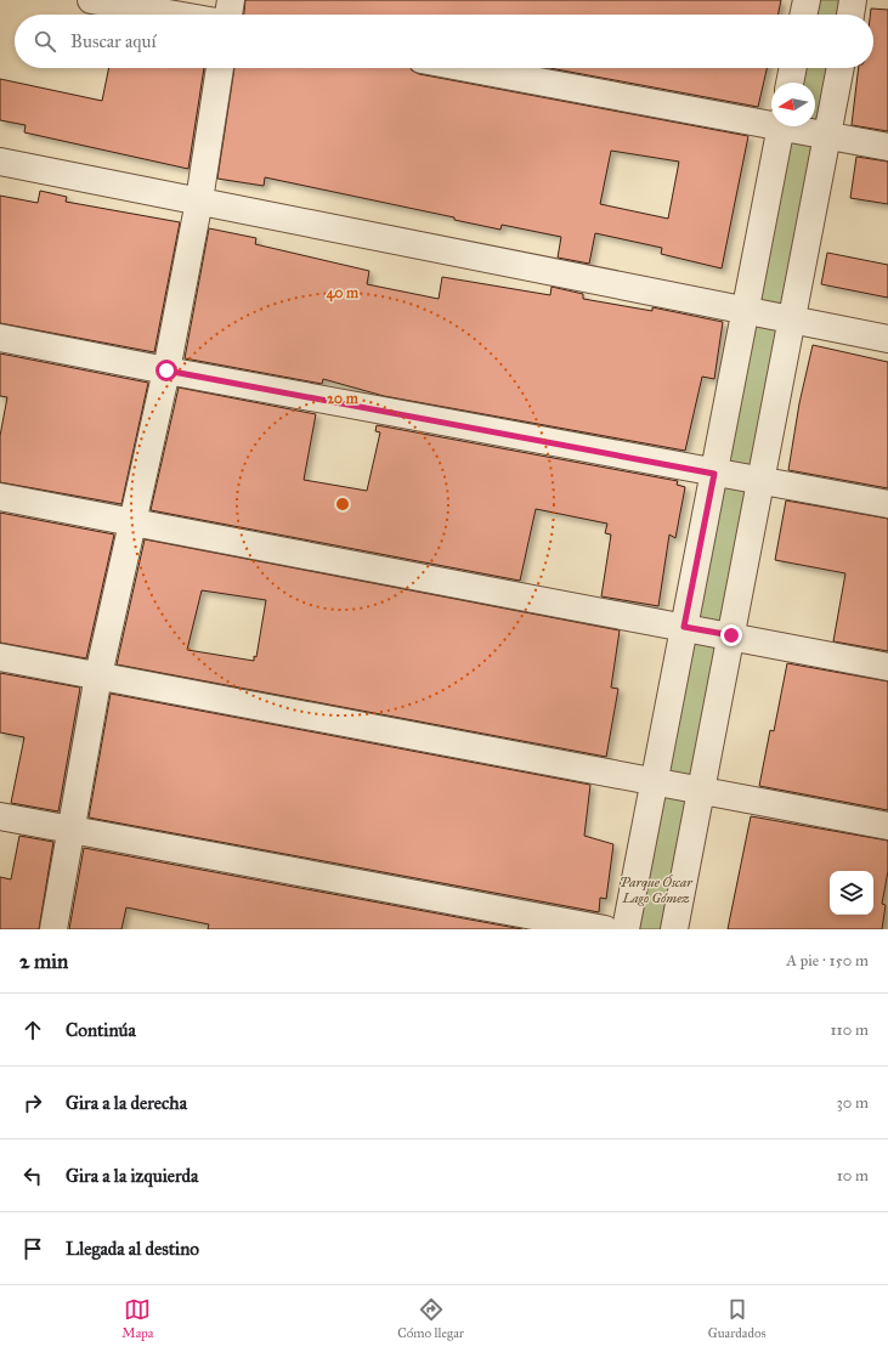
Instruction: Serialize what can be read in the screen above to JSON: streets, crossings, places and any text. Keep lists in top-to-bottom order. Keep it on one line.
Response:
{"parks":["Parque Óscar Lago Gómez"],"north":"left","page":{"search":"Buscar aquí","heading":["2 min","A pie · 150 m"],"list":[["Continúa","110 m"],["Gira a la derecha","30 m"],["Gira a la izquierda","10 m"],"Llegada al destino"],"nav":["Mapa","Cómo llegar","Guardados"]},"rings":["40 m","20 m"]}
